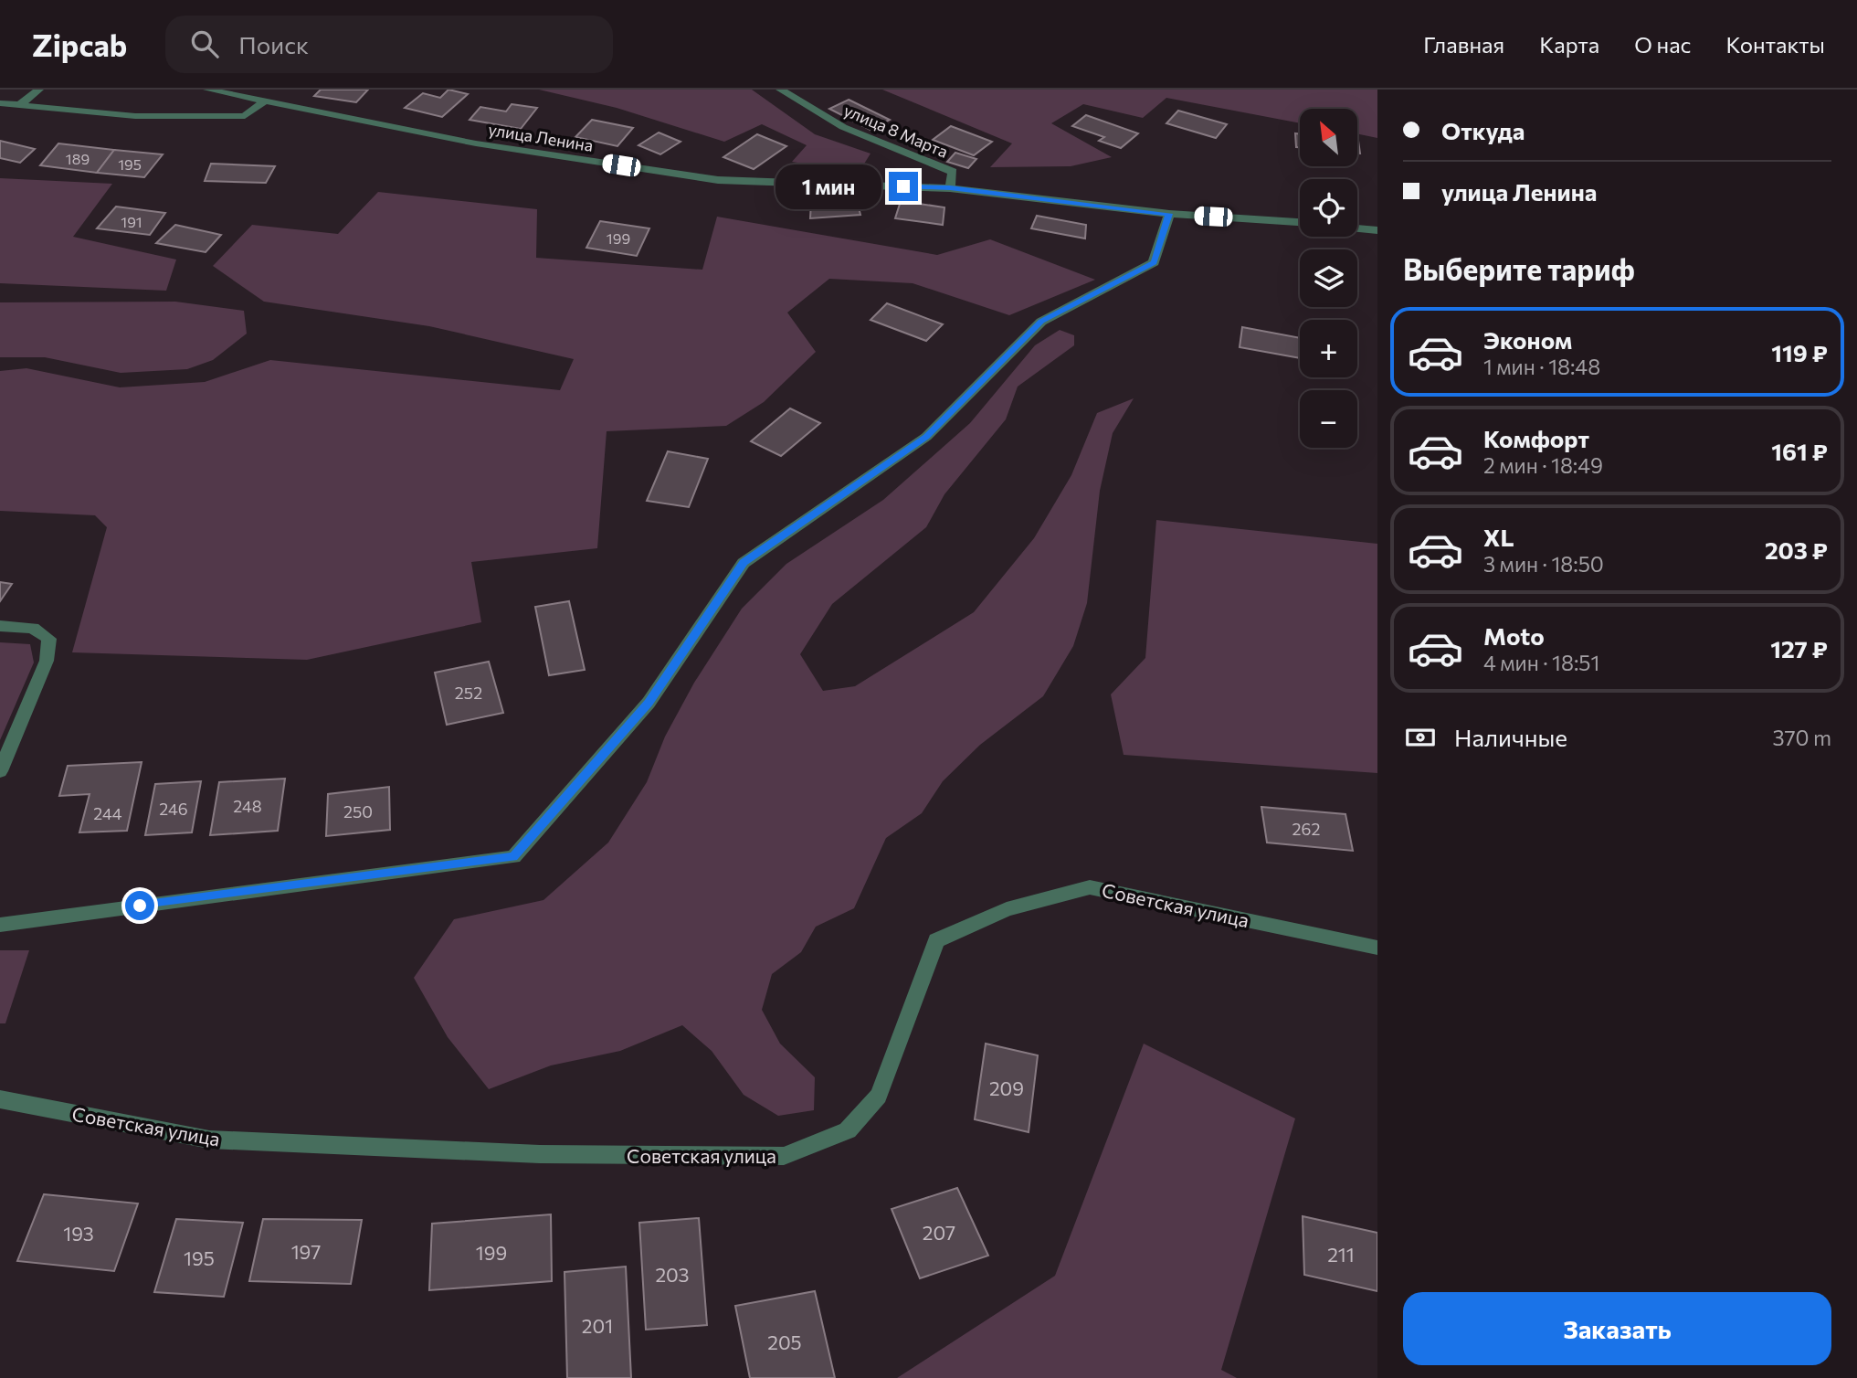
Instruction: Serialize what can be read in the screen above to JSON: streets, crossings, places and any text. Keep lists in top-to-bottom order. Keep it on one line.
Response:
{"streets":{"street":["улица 8 Марта","улица Ленина","Советская улица"]},"crossings":[["улица 8 Марта","улица Ленина"]],"house_numbers":["189","195","191","199","252","248","246","250","244","262","209","207","193","197","199","211","195","203","201","205"],"north":"top left","page":{"header":"Zipcab","search":"Поиск","nav":["Главная","Карта","О нас","Контакты"],"banner":["Откуда","улица Ленина"],"map_buttons":["+","−"],"bubble":"1 мин","heading":"Выберите тариф","list":[{"name":"Эконом","note":"1 мин · 18:48","value":"119 ₽"},{"name":"Комфорт","note":"2 мин · 18:49","value":"161 ₽"},{"name":"XL","note":"3 мин · 18:50","value":"203 ₽"},{"name":"Moto","note":"4 мин · 18:51","value":"127 ₽"}],"pay":["Наличные","370 m"],"buttons":"Заказать"}}
